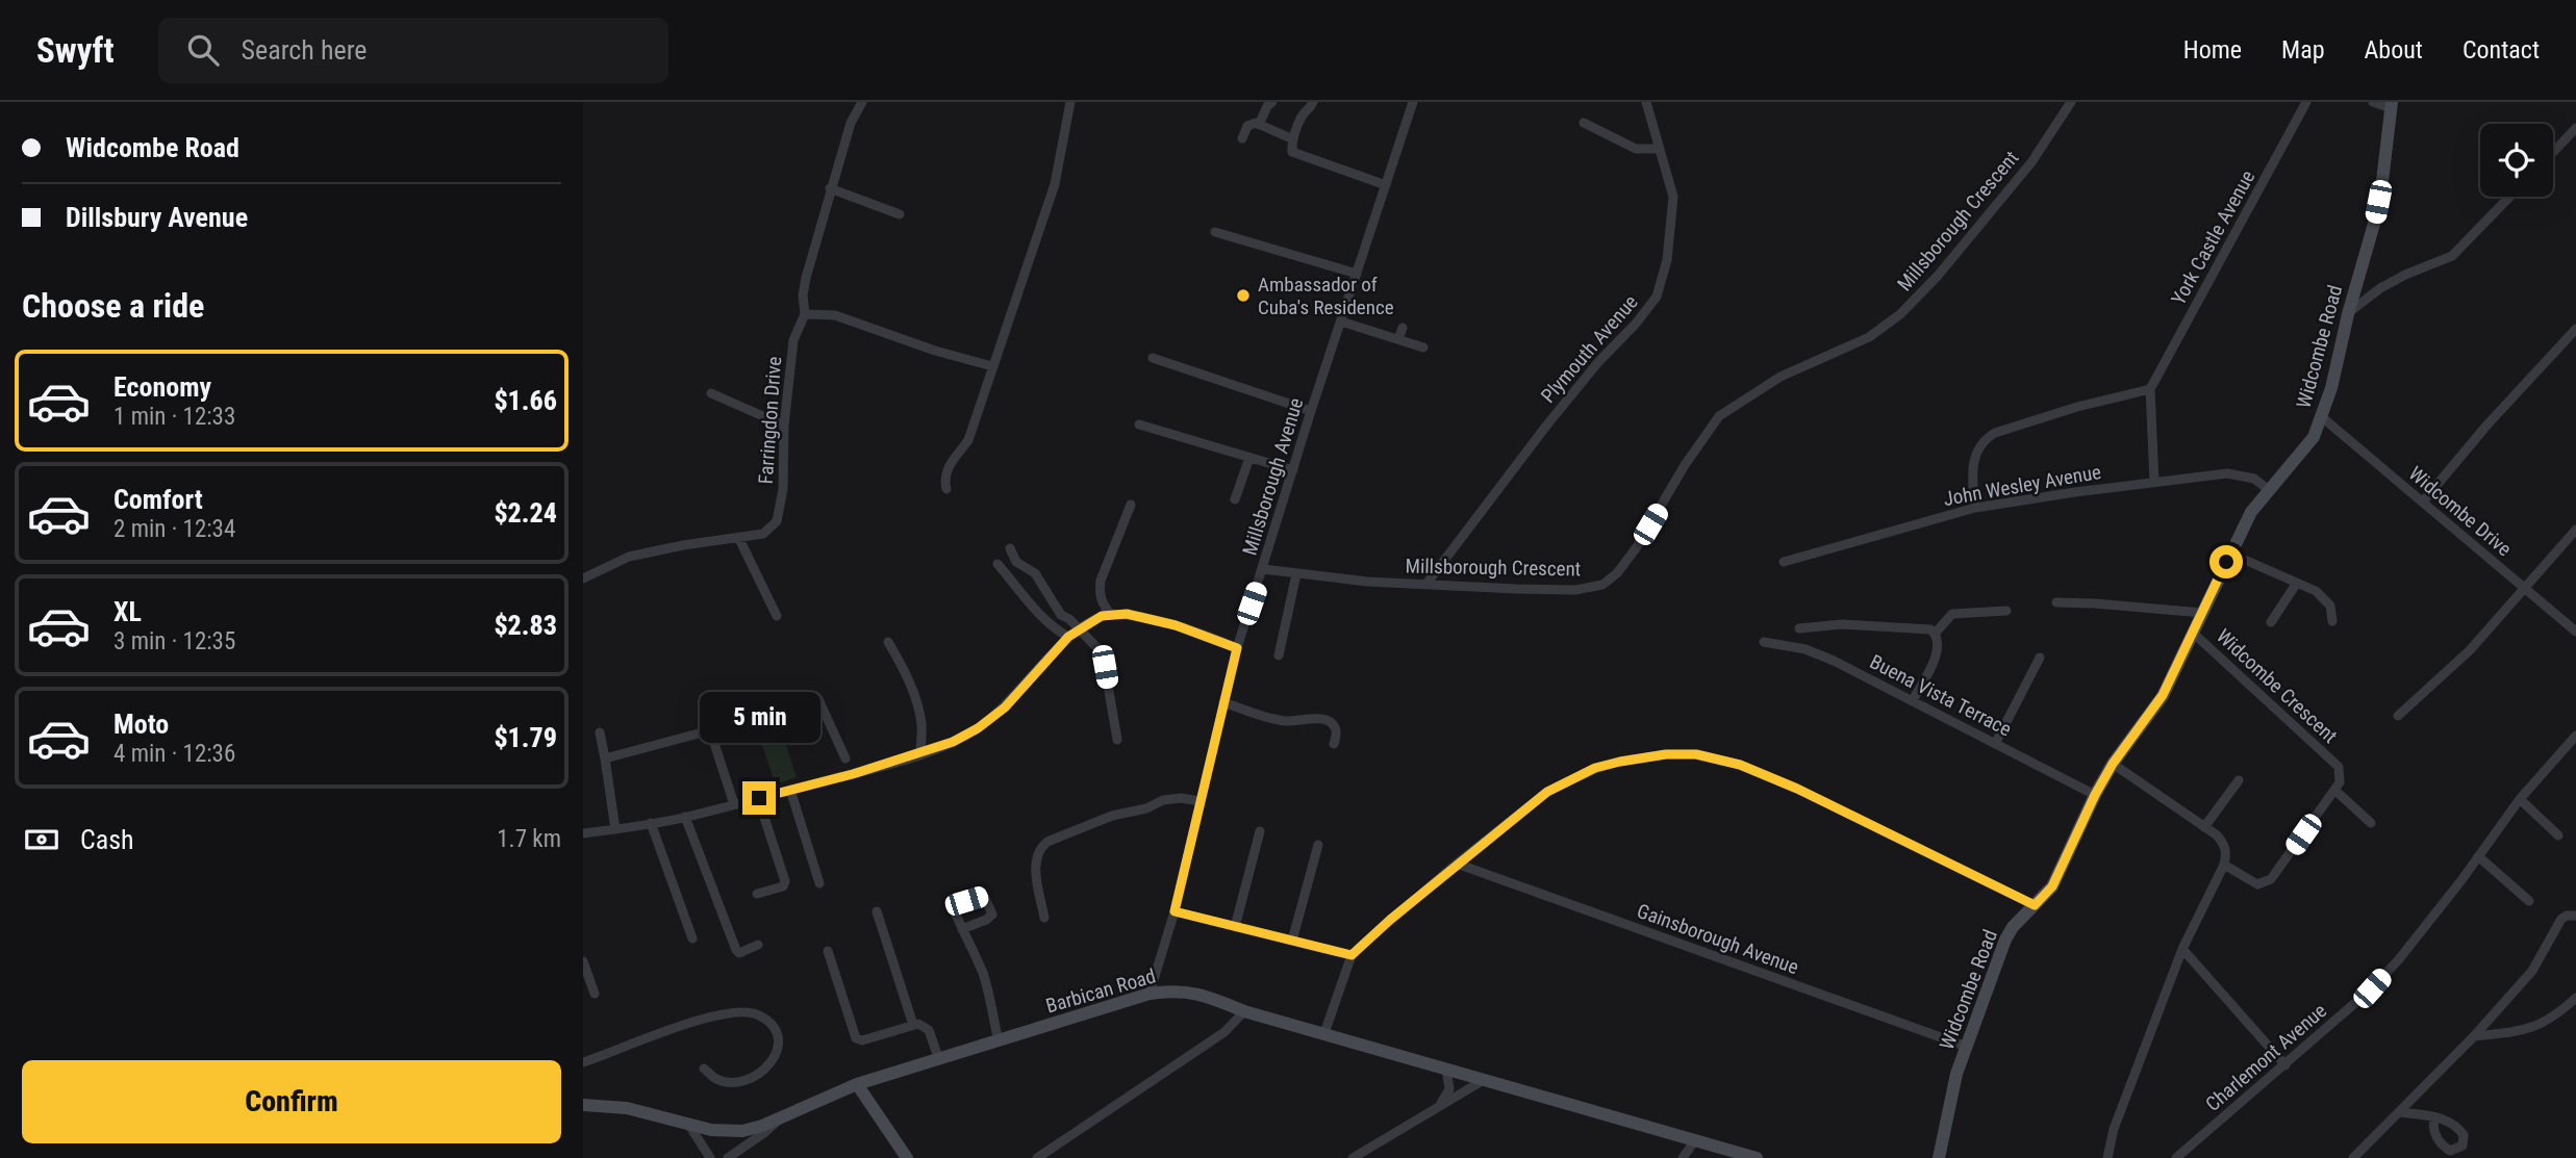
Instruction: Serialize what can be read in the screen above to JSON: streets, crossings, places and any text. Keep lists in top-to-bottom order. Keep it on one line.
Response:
{"streets":{"main road":["Widcombe Road","Barbican Road"],"street":["Millsborough Crescent","York Castle Avenue","Plymouth Avenue","Farringdon Drive","Millsborough Avenue","John Wesley Avenue","Widcombe Drive","Widcombe Crescent","Buena Vista Terrace","Gainsborough Avenue","Charlemont Avenue"]},"crossings":[["Millsborough Crescent","Plymouth Avenue"],["Millsborough Crescent","Millsborough Avenue"],["Widcombe Road","John Wesley Avenue"],["Widcombe Road","Widcombe Drive"],["Widcombe Road","Widcombe Crescent"],["Widcombe Road","Buena Vista Terrace"],["Widcombe Road","Gainsborough Avenue"],["Millsborough Avenue","Barbican Road"]],"places":["Ambassador of Cuba's Residence"],"page":{"header":"Swyft","search":"Search here","nav":["Home","Map","About","Contact"],"banner":["Widcombe Road","Dillsbury Avenue"],"heading":"Choose a ride","list":[{"name":"Economy","note":"1 min · 12:33","value":"$1.66"},{"name":"Comfort","note":"2 min · 12:34","value":"$2.24"},{"name":"XL","note":"3 min · 12:35","value":"$2.83"},{"name":"Moto","note":"4 min · 12:36","value":"$1.79"}],"bubble":"5 min","pay":["Cash","1.7 km"],"buttons":"Confirm"}}
